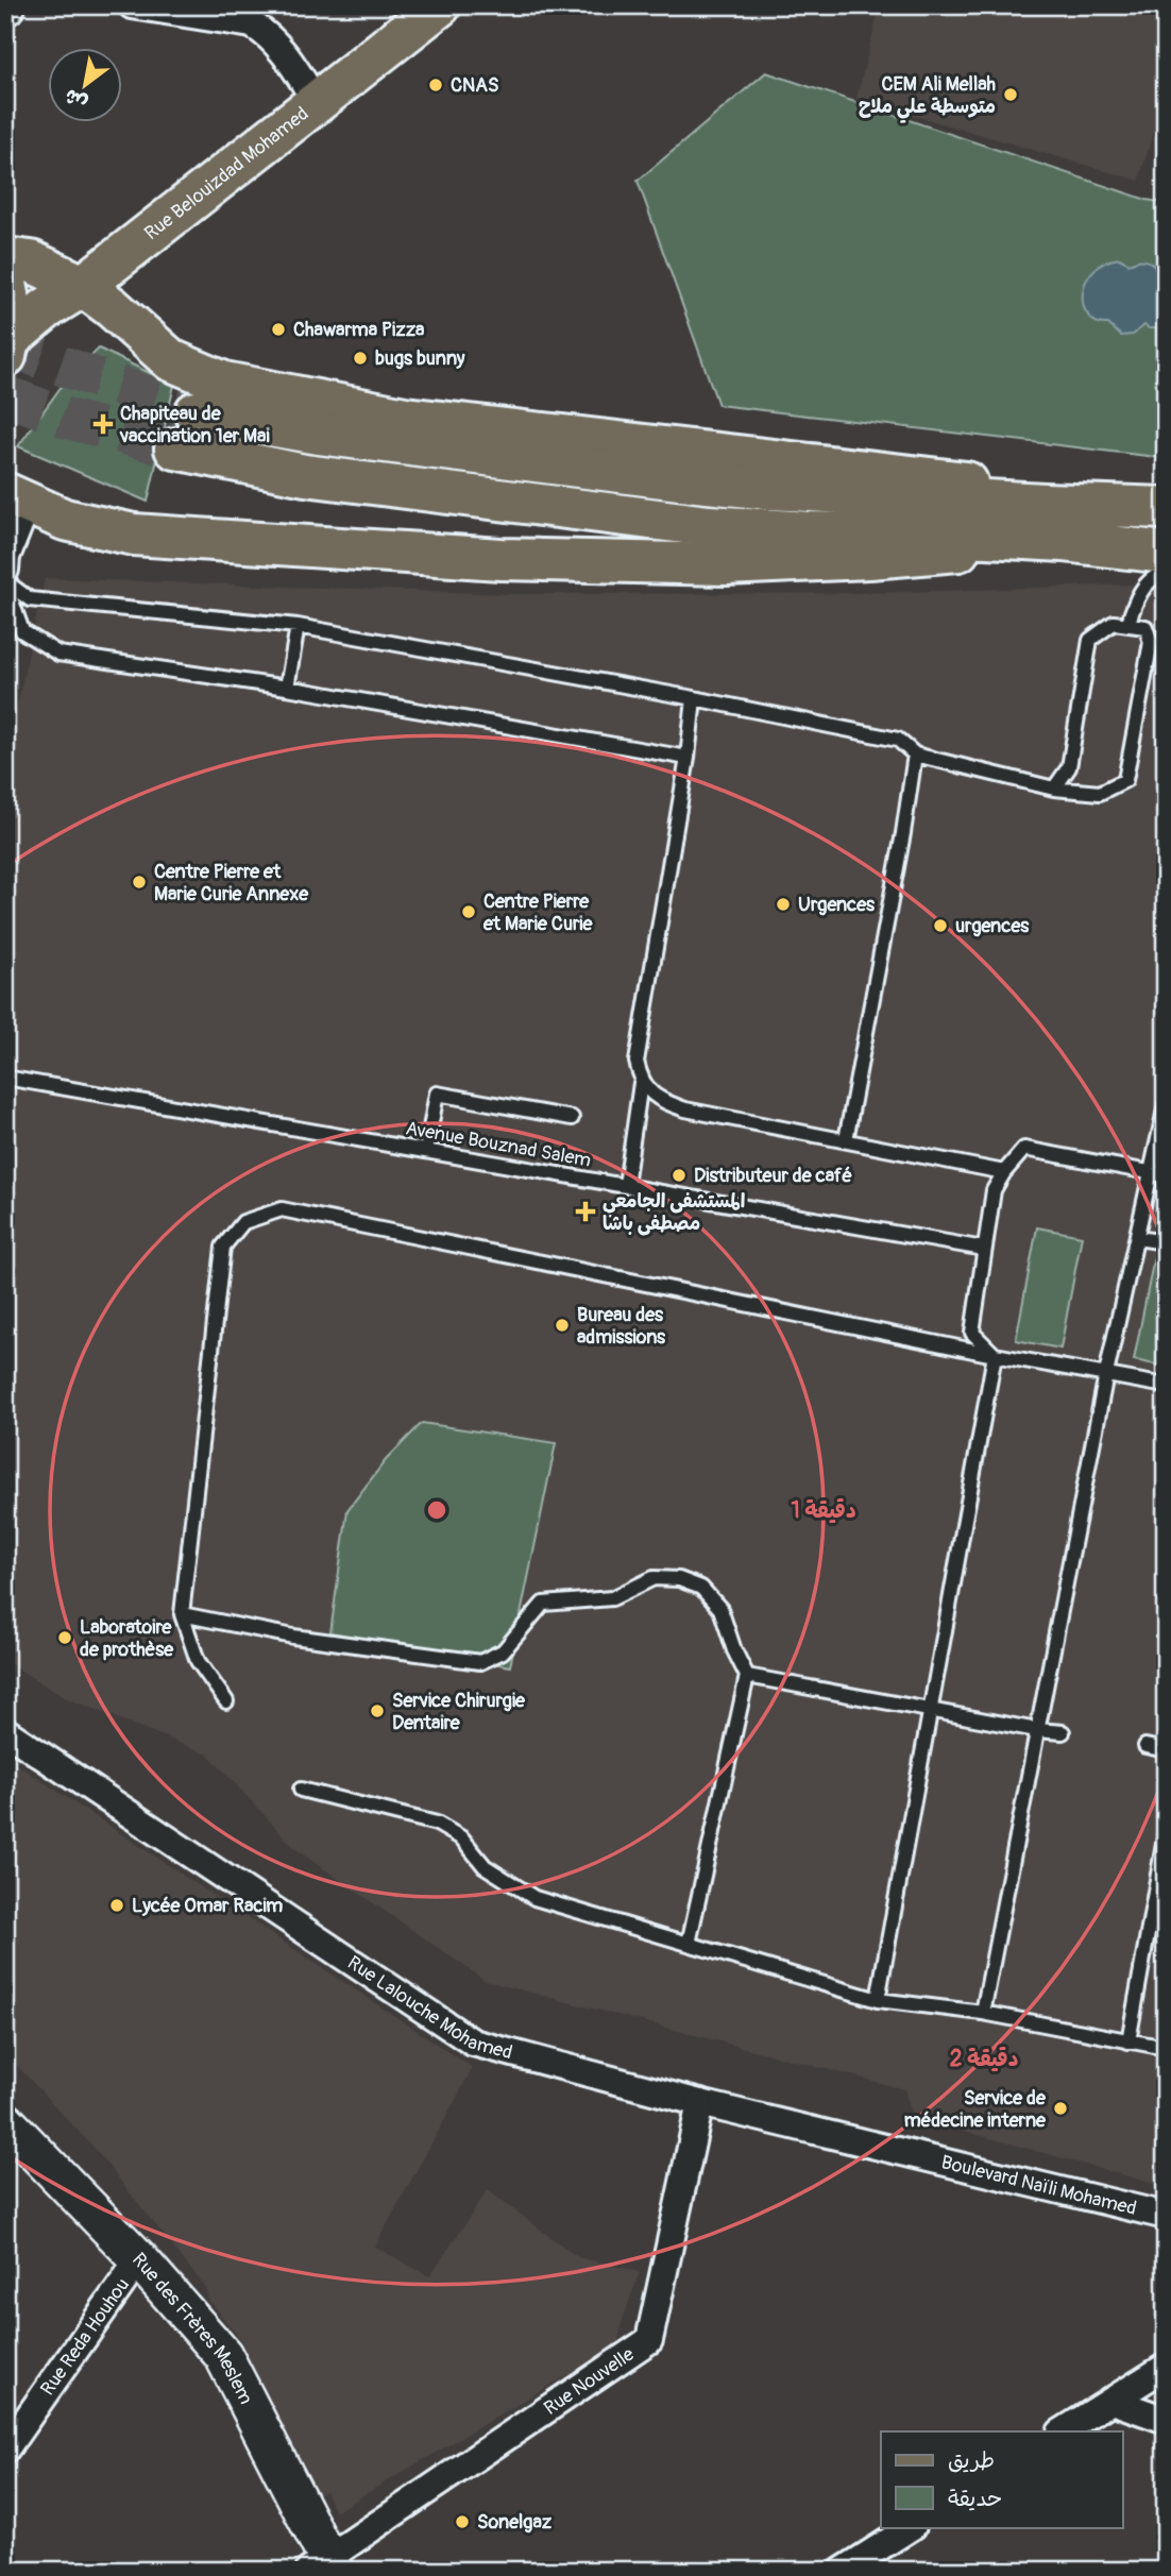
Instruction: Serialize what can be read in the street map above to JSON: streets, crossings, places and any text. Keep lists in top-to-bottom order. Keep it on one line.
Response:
{"streets":{"main road":["Rue Belouizdad Mohamed"],"street":["Rue Lalouche Mohamed","Boulevard Naïli Mohamed","Rue des Frères Meslem","Rue Reda Houhou","Rue Nouvelle"],"lane":["Avenue Bouznad Salem"]},"crossings":[["Rue Lalouche Mohamed","Boulevard Naïli Mohamed"],["Rue Lalouche Mohamed","Rue Nouvelle"],["Rue des Frères Meslem","Rue Reda Houhou"],["Rue des Frères Meslem","Rue Nouvelle"]],"places":{"other":["CNAS","CEM Ali Mellah متوسطة علي ملاح","Chawarma Pizza","bugs bunny","Centre Pierre et Marie Curie Annexe","Urgences","Centre Pierre et Marie Curie","urgences","Distributeur de café","Bureau des admissions","Laboratoire de prothèse","Service Chirurgie Dentaire","Lycée Omar Racim","Service de médecine interne","Sonelgaz"],"health":["Chapiteau de vaccination 1er Mai","المستشفى الجامعي مصطفى باشا"]},"legend":["طريق","حديقة"],"north":"bottom left","rings":["1 دقيقة","2 دقيقة"]}
